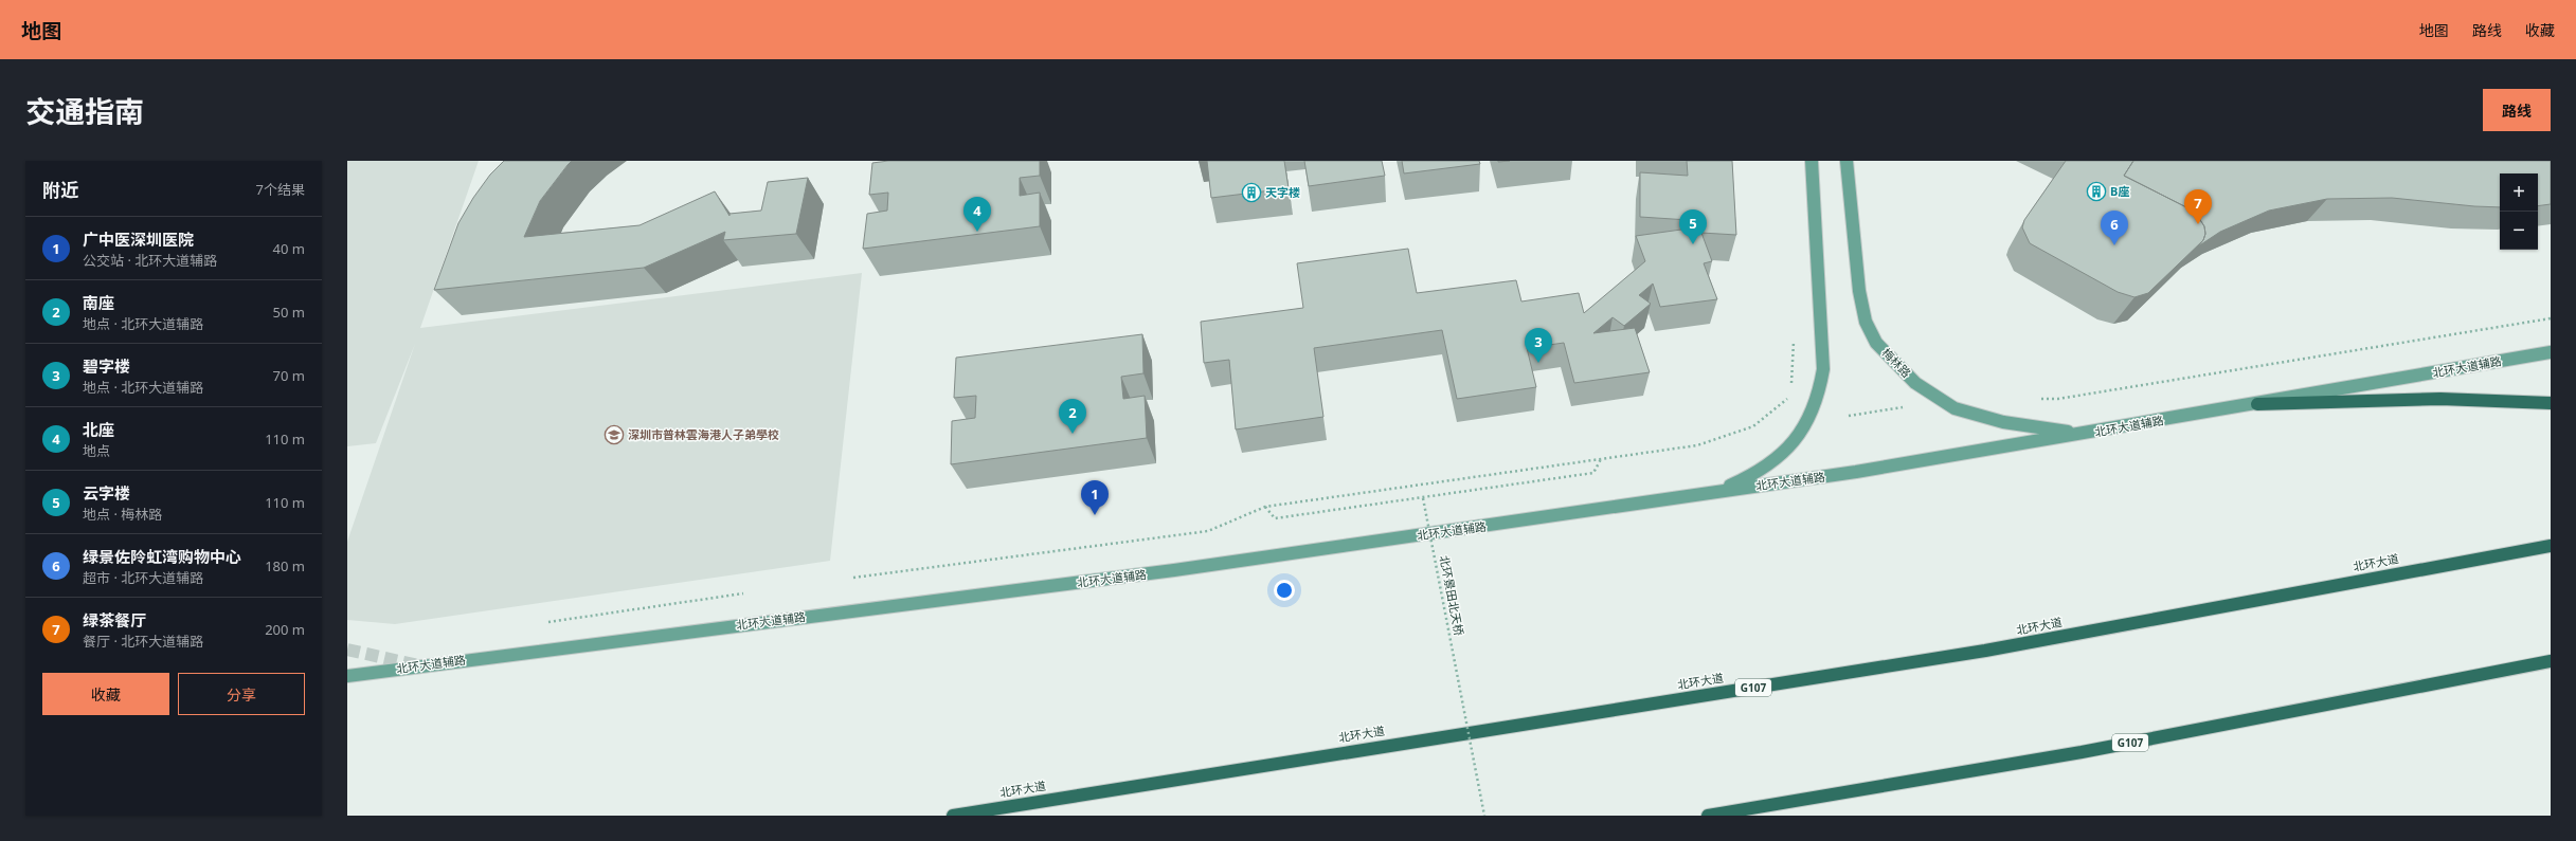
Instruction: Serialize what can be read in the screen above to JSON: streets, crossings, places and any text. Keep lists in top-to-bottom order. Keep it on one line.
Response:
{"streets":{"highway":["北环大道","G107"],"main road":["梅林路","北环大道辅路"],"path":["北环景田北天桥"]},"crossings":[["梅林路","北环大道辅路"]],"places":{"building":["B座","天字楼"],"school or university":["深圳市普林雲海港人子弟學校"]},"page":{"header":"地图","nav":["地图","路线","收藏"],"title":"交通指南","buttons":["路线",["收藏","分享"]],"heading":["附近","7个结果"],"map_buttons":["+","−"],"pins":["7","4","5","6","3","2","1"],"list":[{"mark":"1","name":"广中医深圳医院","note":"公交站 · 北环大道辅路","value":"40 m"},{"mark":"2","name":"南座","note":"地点 · 北环大道辅路","value":"50 m"},{"mark":"3","name":"碧字楼","note":"地点 · 北环大道辅路","value":"70 m"},{"mark":"4","name":"北座","note":"地点","value":"110 m"},{"mark":"5","name":"云字楼","note":"地点 · 梅林路","value":"110 m"},{"mark":"6","name":"绿景佐阾虹湾购物中心","note":"超市 · 北环大道辅路","value":"180 m"},{"mark":"7","name":"绿茶餐厅","note":"餐厅 · 北环大道辅路","value":"200 m"}]}}
